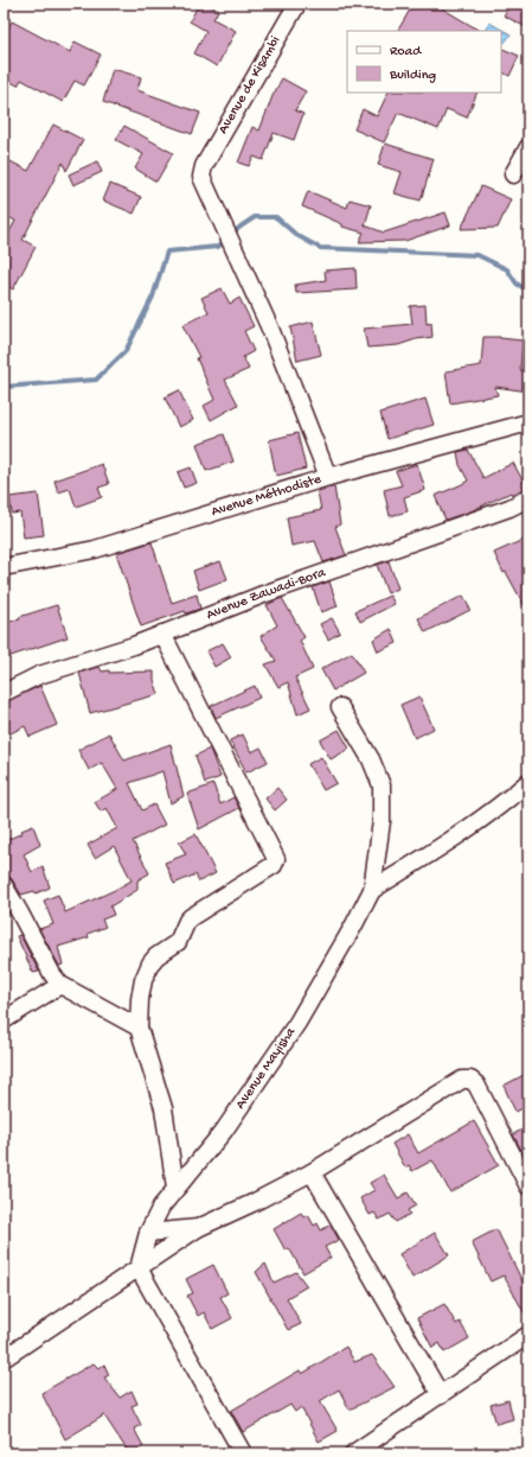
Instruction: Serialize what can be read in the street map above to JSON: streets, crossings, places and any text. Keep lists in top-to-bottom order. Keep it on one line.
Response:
{"streets":{"street":["Avenue de Kisambi","Avenue Méthodiste","Avenue Zawadi-Bora","Avenue Mayisha"]},"crossings":[["Avenue de Kisambi","Avenue Méthodiste"]],"legend":["Road","Building"]}
